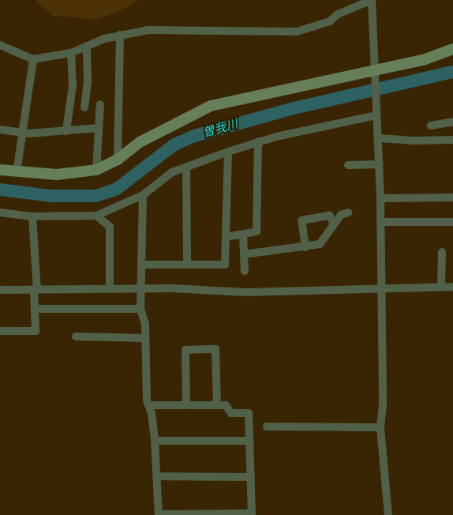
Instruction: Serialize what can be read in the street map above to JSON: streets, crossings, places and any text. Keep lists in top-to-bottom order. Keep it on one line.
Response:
{"water":["曽我川"]}
